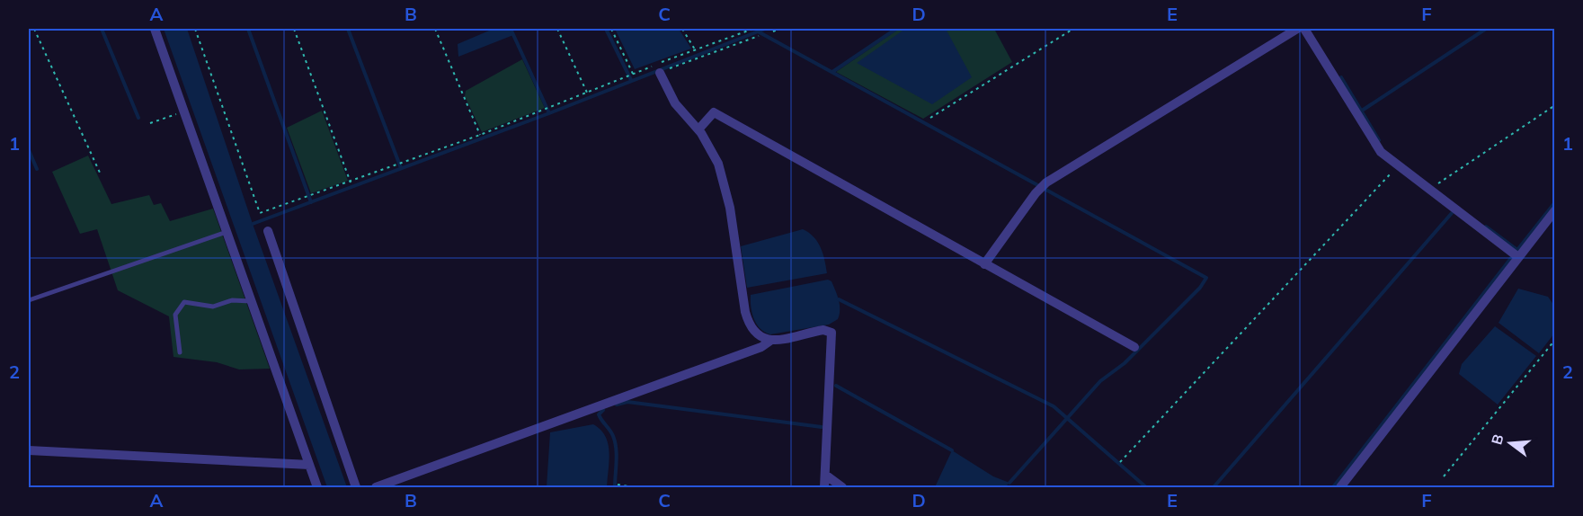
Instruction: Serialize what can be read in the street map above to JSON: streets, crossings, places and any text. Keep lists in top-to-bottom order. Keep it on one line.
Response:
{"north":"left","grid":{"columns":["A","B","C","D","E","F"],"rows":["1","2"]}}
